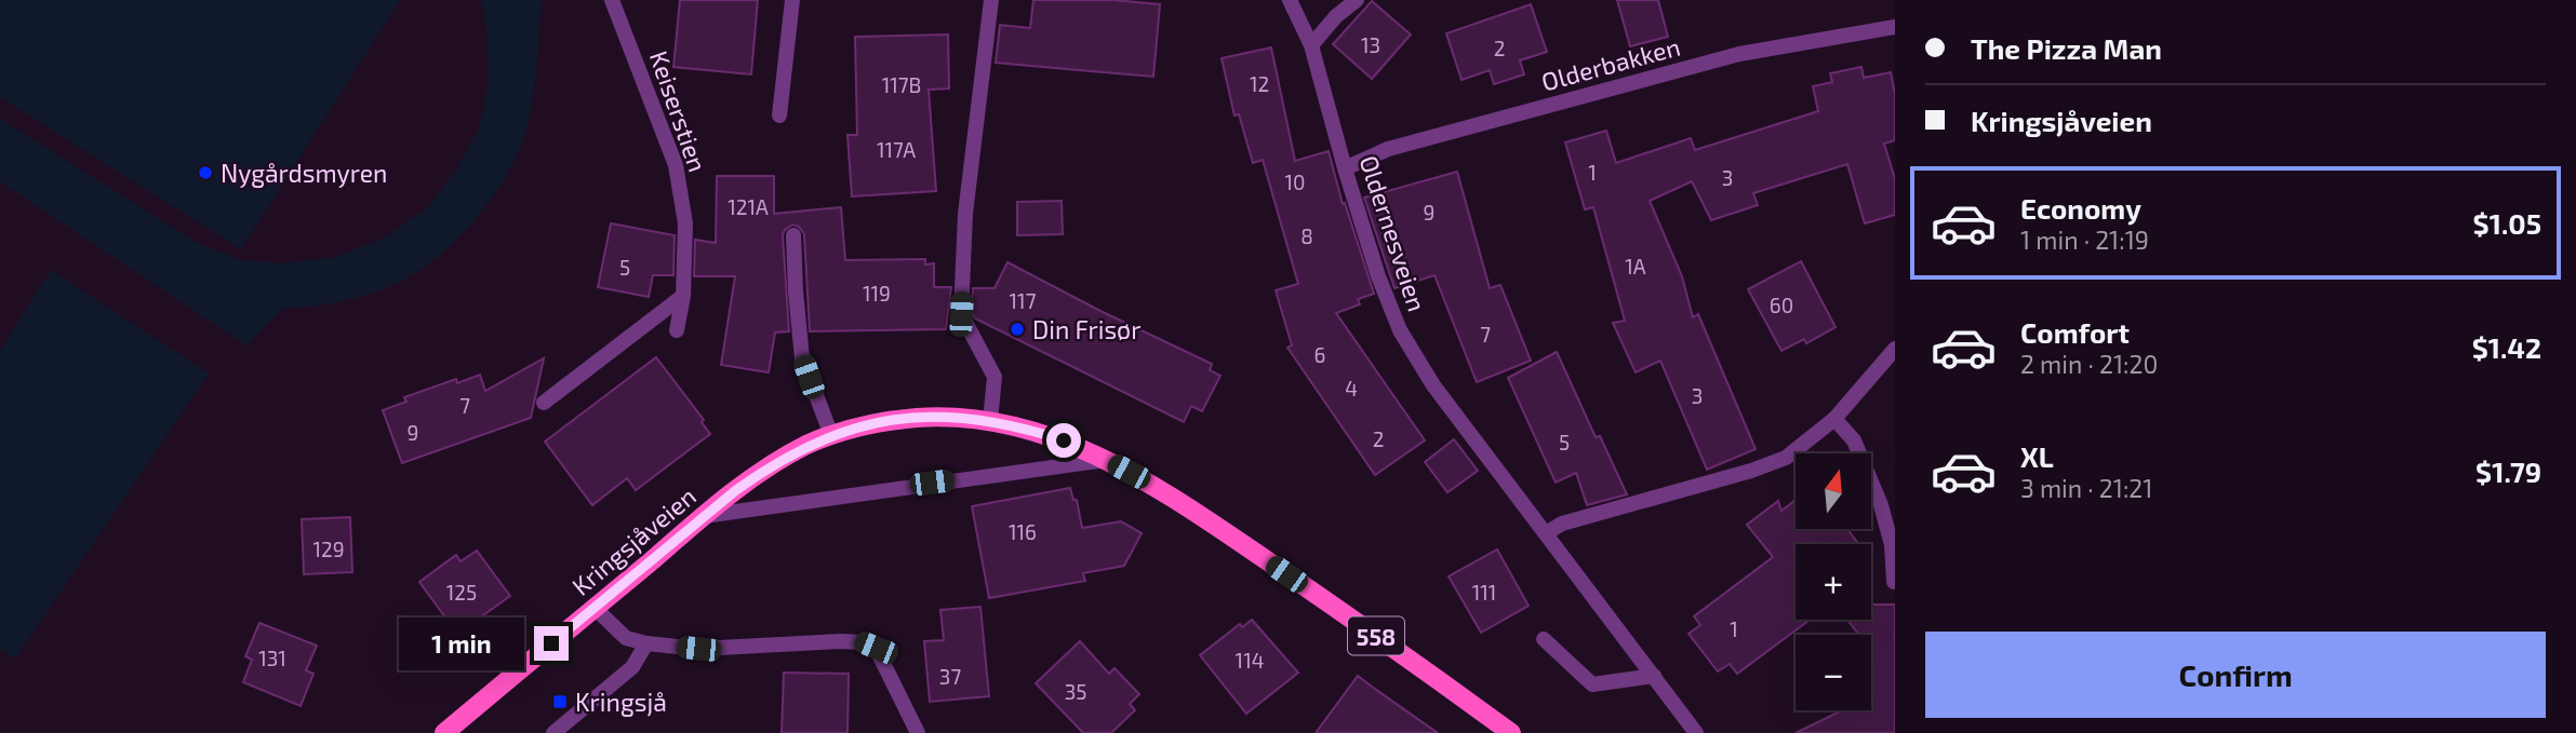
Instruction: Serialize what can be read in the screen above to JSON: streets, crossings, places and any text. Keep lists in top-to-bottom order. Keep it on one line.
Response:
{"streets":{"main road":["Kringsjåveien","558"],"street":["Olderbakken","Keiserstien","Oldernesveien"]},"crossings":[["Olderbakken","Oldernesveien"]],"places":{"other":["Nygårdsmyren","Din Frisør"],"transit":["Kringsjå"]},"house_numbers":["13","2","12","117B","117A","1","3","10","121A","9","8","1A","5","119","117","60","7","6","4","3","7","9","2","5","116","129","125","111","1","131","114","37","35"],"north":"top","page":{"banner":["The Pizza Man","Kringsjåveien"],"list":[{"name":"Economy","note":"1 min · 21:19","value":"$1.05"},{"name":"Comfort","note":"2 min · 21:20","value":"$1.42"},{"name":"XL","note":"3 min · 21:21","value":"$1.79"}],"map_buttons":["+","−"],"buttons":"Confirm","bubble":"1 min"}}
